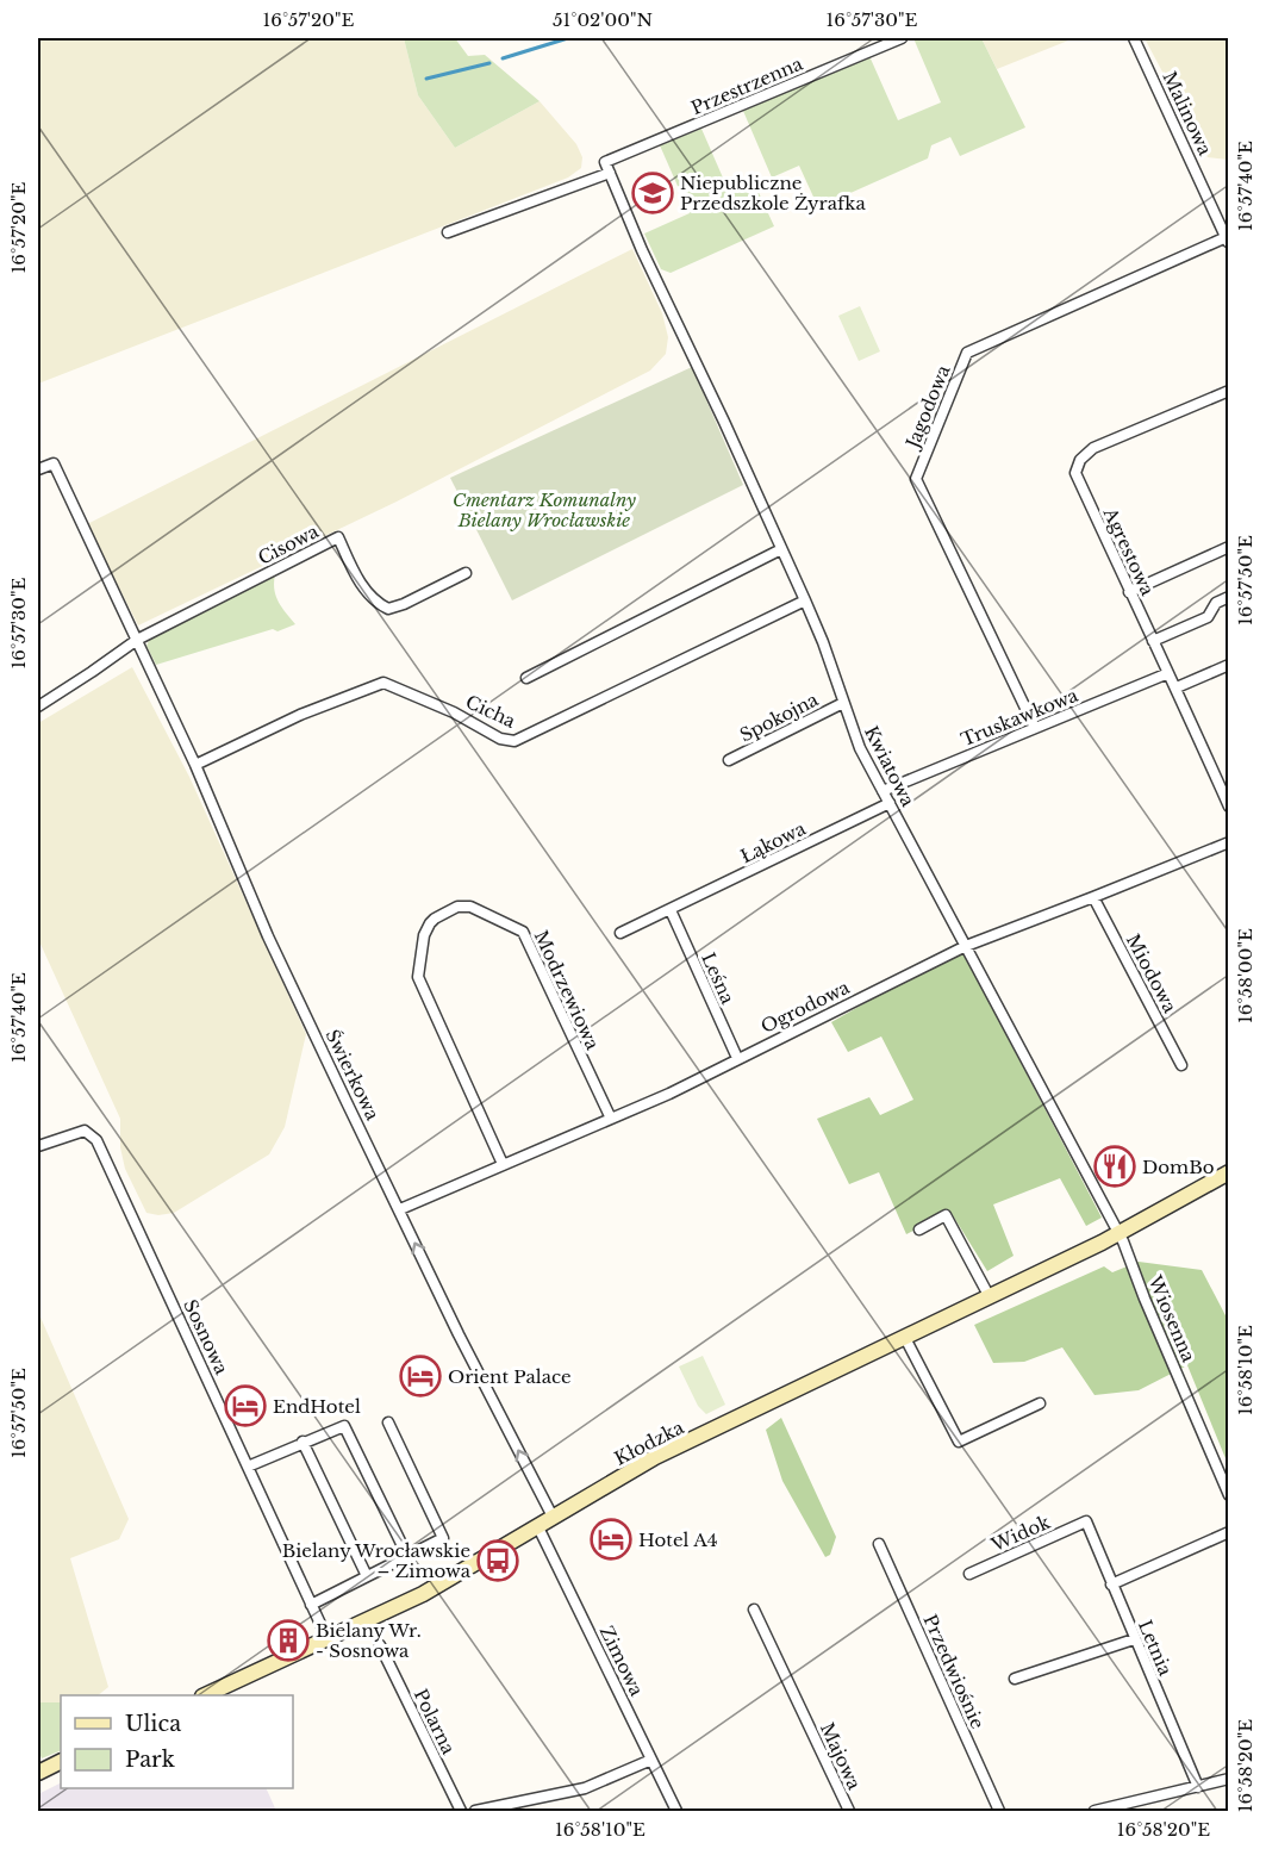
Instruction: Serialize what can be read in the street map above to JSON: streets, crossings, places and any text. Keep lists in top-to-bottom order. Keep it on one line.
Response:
{"streets":{"main road":["Kłodzka"],"street":["Przestrzenna","Malinowa","Jagodowa","Cisowa","Agrestowa","Cicha","Spokojna","Truskawkowa","Kwiatowa","Łąkowa","Miodowa","Leśna","Modrzewiowa","Ogrodowa","Świerkowa","Wiosenna","Sosnowa","Widok","Letnia","Zimowa","Przedwiośnie","Polarna","Majowa"]},"crossings":[["Przestrzenna","Kwiatowa"],["Malinowa","Jagodowa"],["Jagodowa","Truskawkowa"],["Cisowa","Świerkowa"],["Agrestowa","Truskawkowa"],["Cicha","Kwiatowa"],["Cicha","Świerkowa"],["Spokojna","Kwiatowa"],["Truskawkowa","Kwiatowa"],["Kwiatowa","Łąkowa"],["Kwiatowa","Ogrodowa"],["Kwiatowa","Wiosenna"],["Kwiatowa","Kłodzka"],["Łąkowa","Leśna"],["Miodowa","Ogrodowa"],["Leśna","Ogrodowa"],["Modrzewiowa","Ogrodowa"],["Ogrodowa","Świerkowa"],["Świerkowa","Kłodzka"],["Wiosenna","Kłodzka"],["Sosnowa","Kłodzka"],["Kłodzka","Zimowa"],["Widok","Letnia"]],"parks":["Cmentarz Komunalny Bielany Wrocławskie"],"places":{"school or university":["Niepubliczne Przedszkole Żyrafka"],"restaurant":["DomBo"],"hotel":["Orient Palace","EndHotel","Hotel A4"],"bus stop":["Bielany Wrocławskie – Zimowa"],"building":["Bielany Wr. - Sosnowa"]},"legend":["Ulica","Park"],"coordinates":["16°57'20\"E","51°02'00\"N","16°57'30\"E","16°57'40\"E","16°57'50\"E","16°58'00\"E","16°58'10\"E","16°58'20\"E"]}
